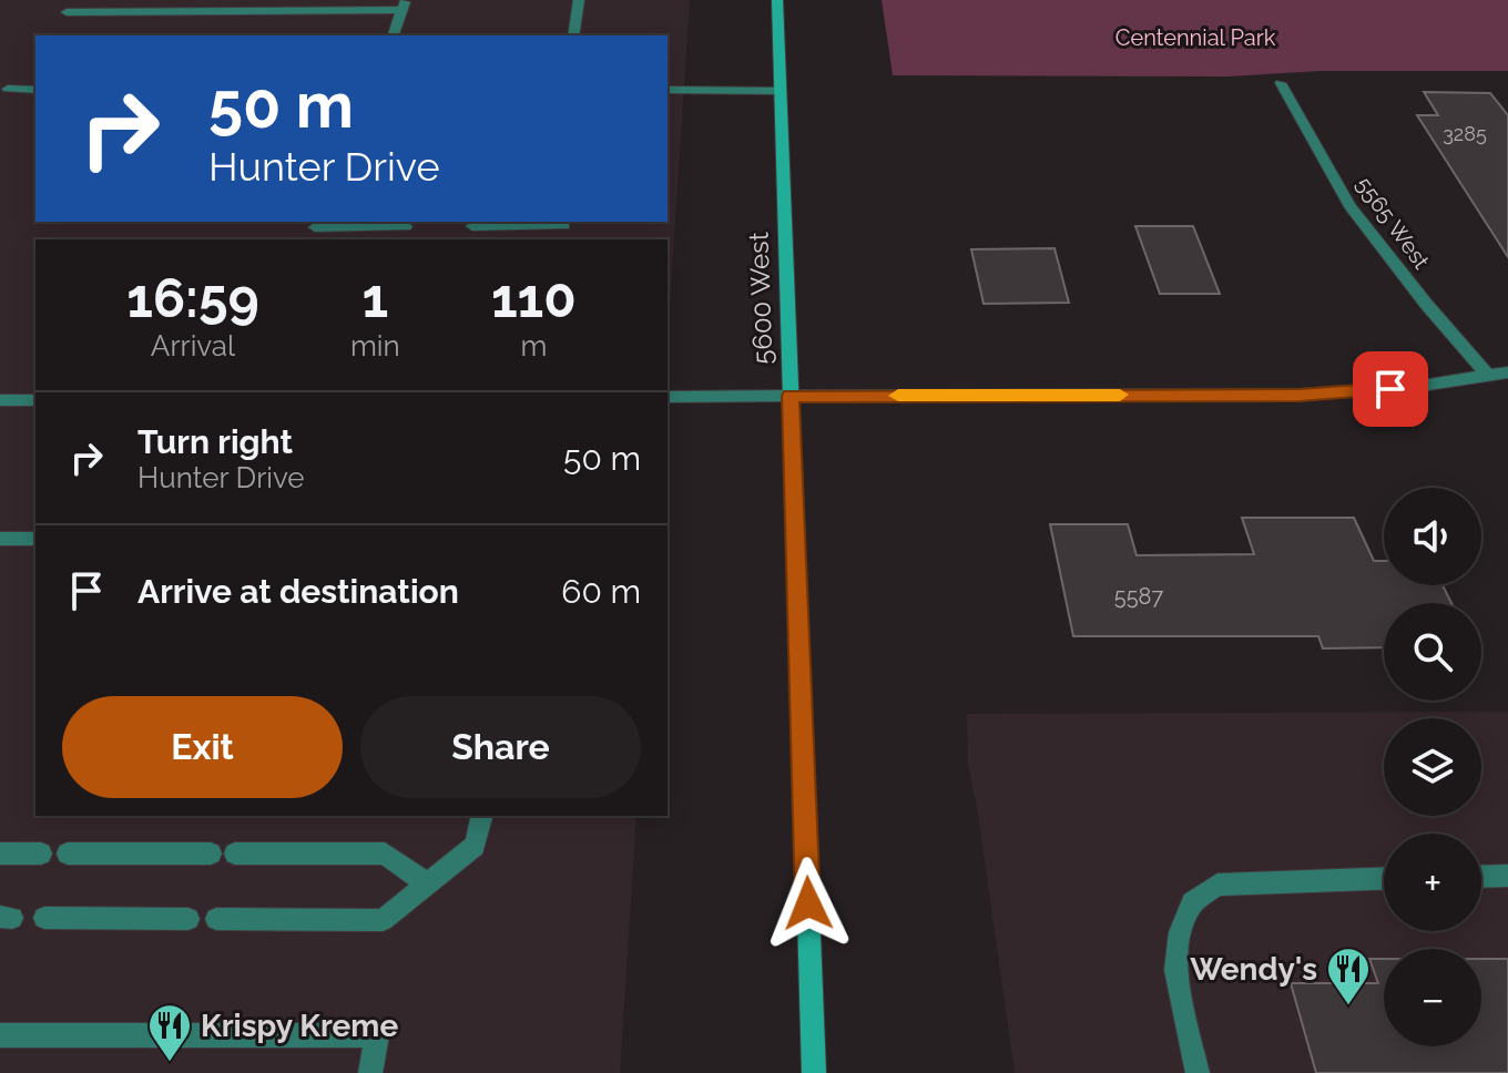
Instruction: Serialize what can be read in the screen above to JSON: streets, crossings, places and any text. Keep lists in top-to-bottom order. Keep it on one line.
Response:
{"streets":{"main road":["5600 West"],"street":["5565 West"]},"parks":["Centennial Park"],"places":{"restaurant":["Wendy's","Krispy Kreme"]},"house_numbers":["3285","5587"],"page":{"turn":["50 m","Hunter Drive"],"eta":["16:59","Arrival","1","min","110","m"],"list":[{"name":"Turn right","note":"Hunter Drive","value":"50 m"},{"name":"Arrive at destination","value":"60 m"}],"map_buttons":["+","−"],"buttons":["Exit","Share"]}}
